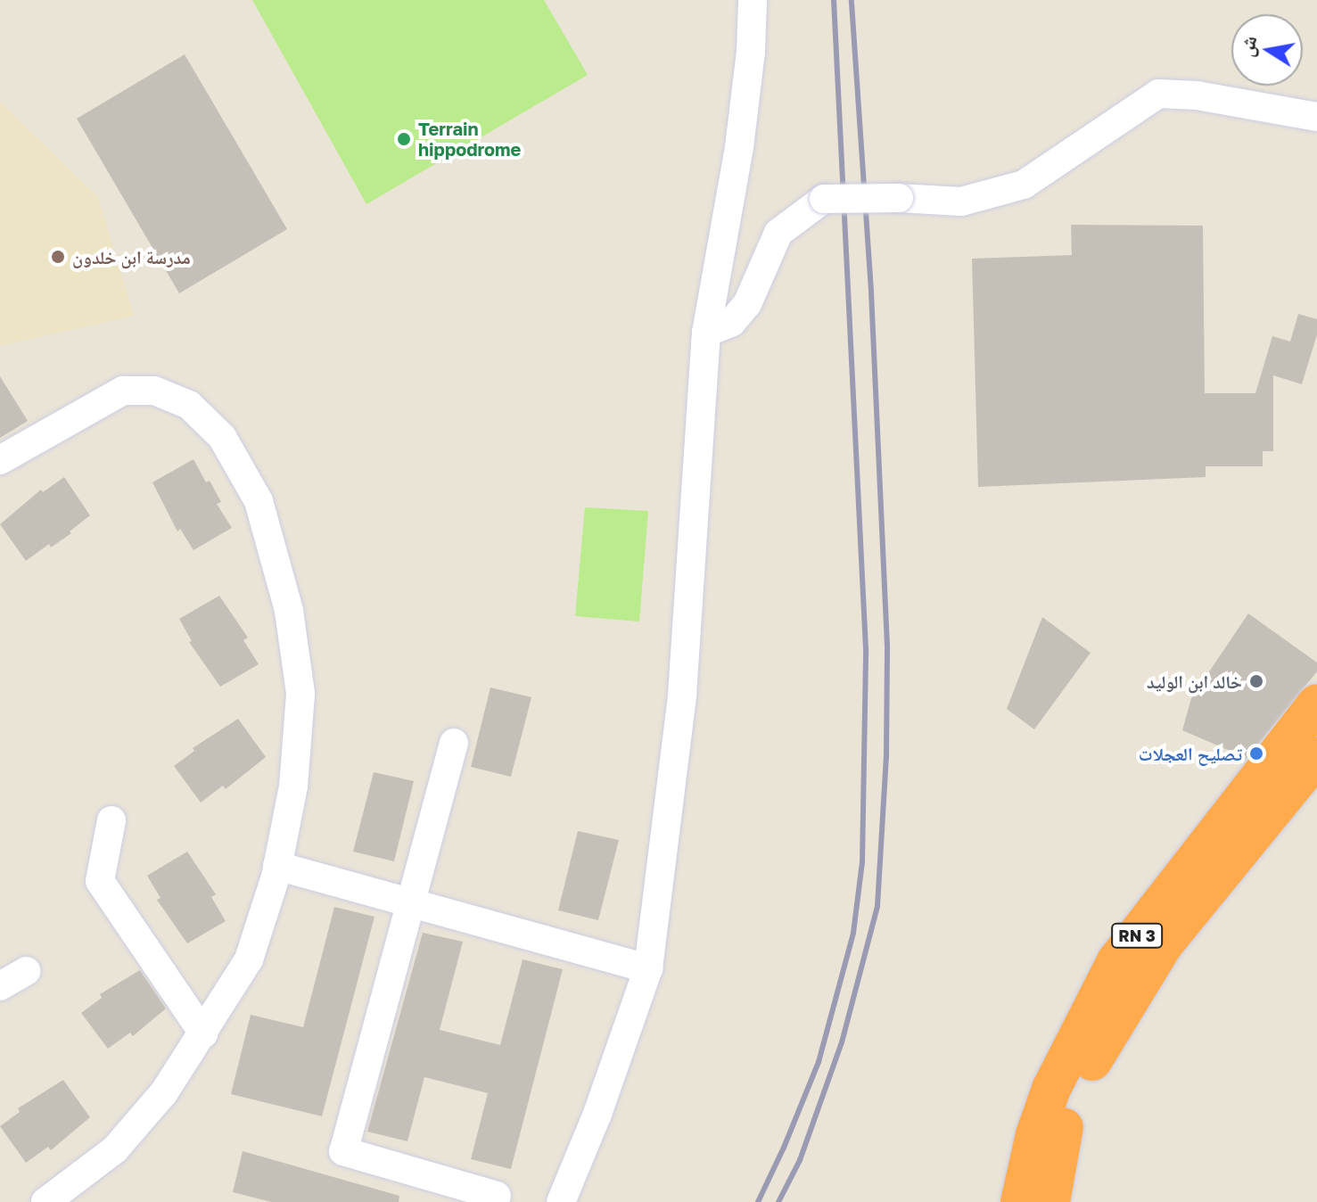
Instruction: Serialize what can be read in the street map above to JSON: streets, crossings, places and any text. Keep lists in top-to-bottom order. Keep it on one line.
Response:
{"streets":{"highway":["RN 3"]},"places":["Terrain hippodrome","مدرسة ابن خلدون","خالد ابن الوليد","تصليح العجلات"],"north":"left"}
